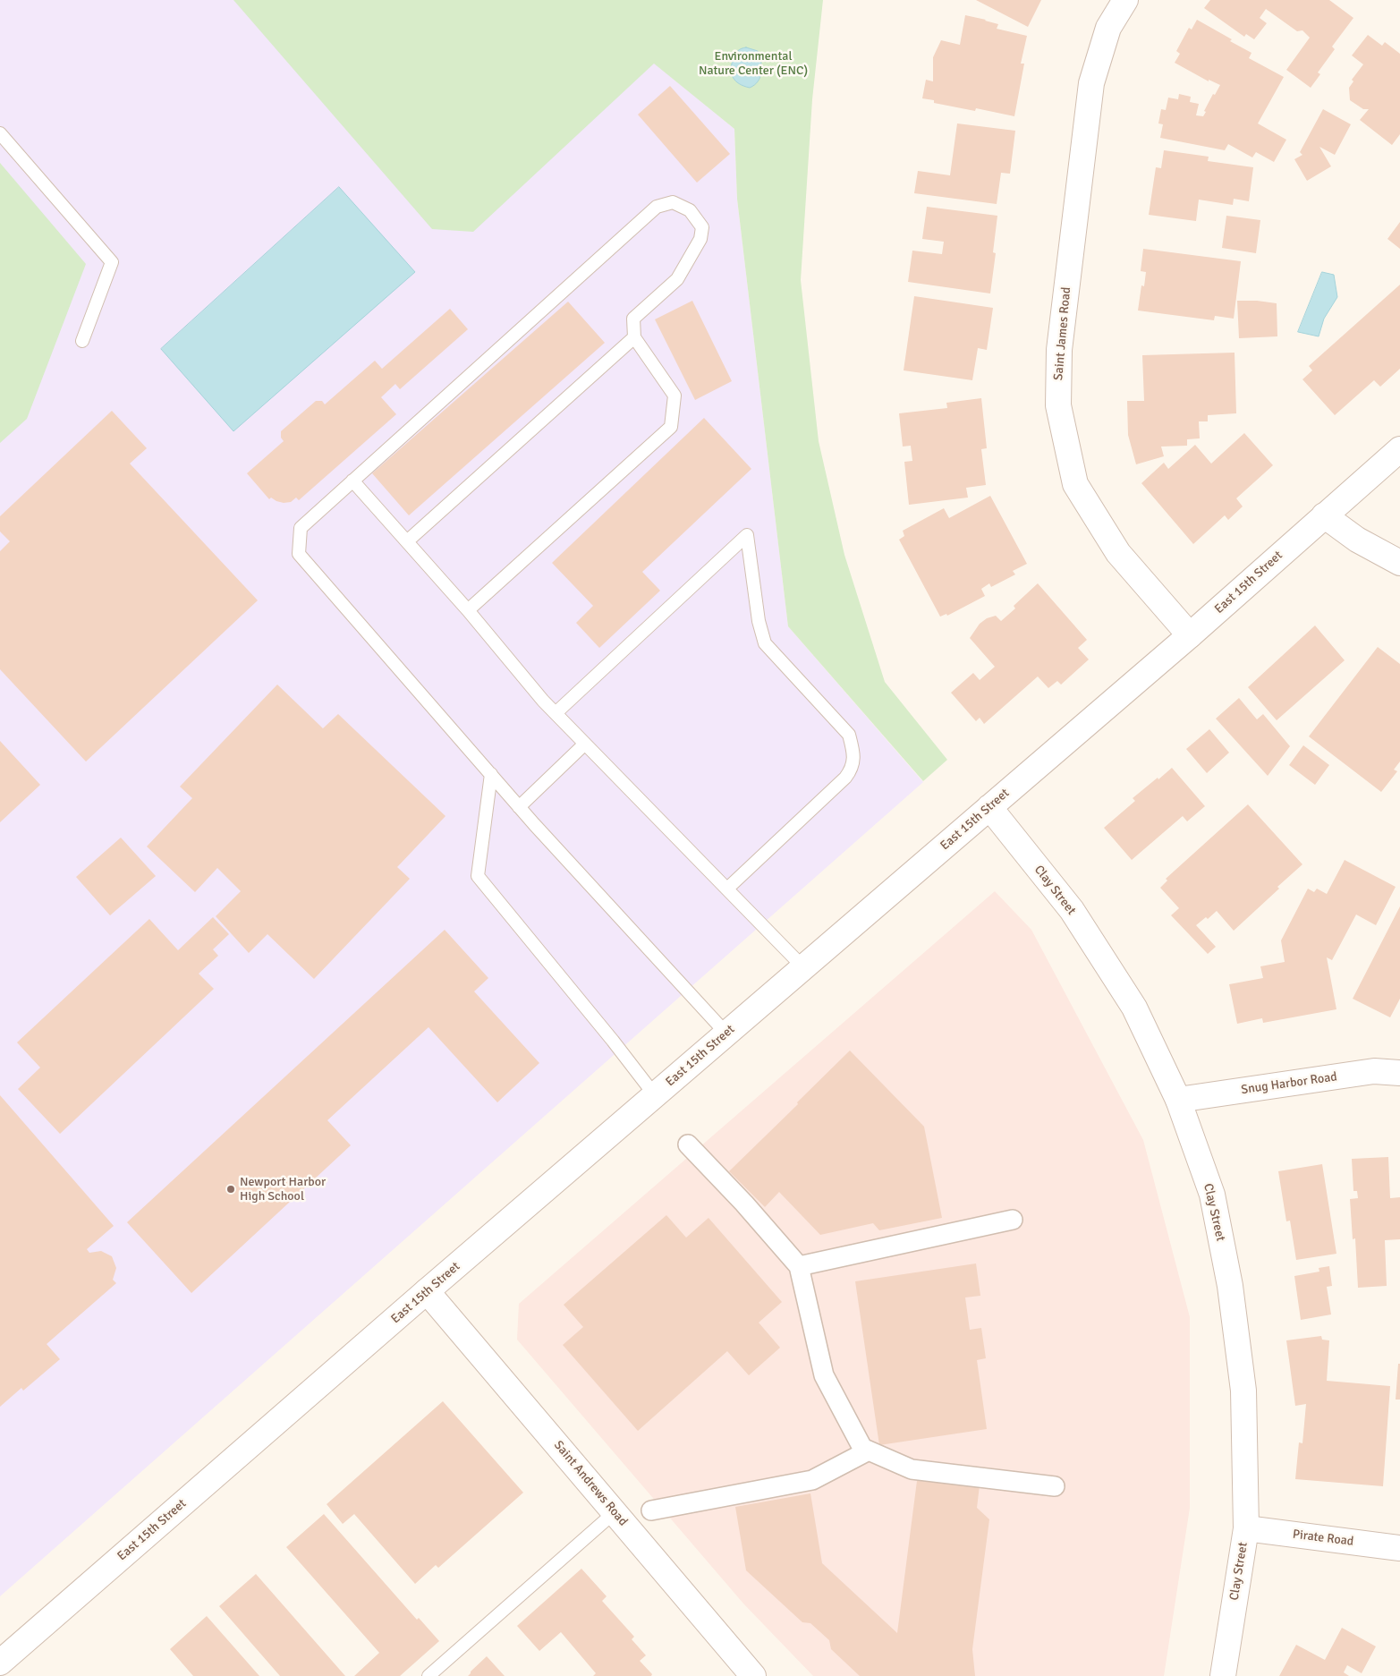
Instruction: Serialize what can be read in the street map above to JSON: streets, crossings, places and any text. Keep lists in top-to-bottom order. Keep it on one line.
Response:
{"streets":{"street":["Saint James Road","East 15th Street","Clay Street","Snug Harbor Road","Saint Andrews Road","Pirate Road"]},"crossings":[["Saint James Road","East 15th Street"],["East 15th Street","Clay Street"],["East 15th Street","Saint Andrews Road"],["Clay Street","Snug Harbor Road"],["Clay Street","Pirate Road"]],"parks":["Environmental Nature Center (ENC)"],"places":["Newport Harbor High School"]}
